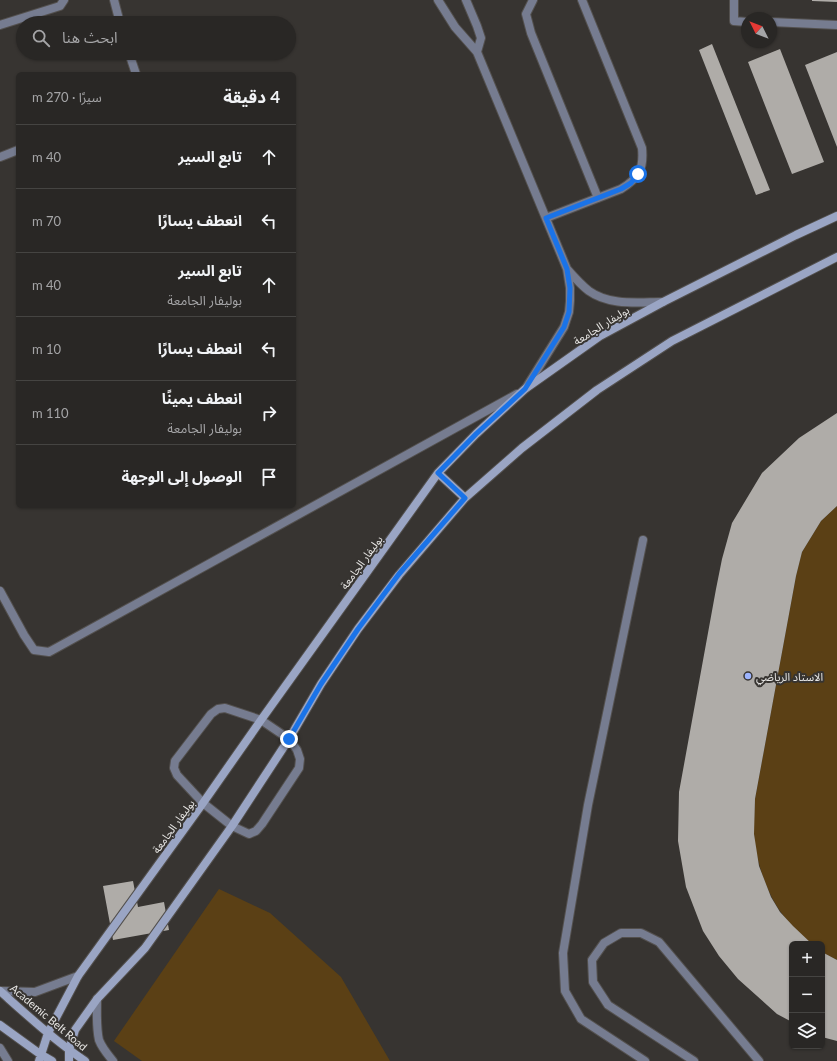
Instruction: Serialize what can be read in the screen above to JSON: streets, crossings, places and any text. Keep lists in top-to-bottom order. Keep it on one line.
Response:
{"streets":{"street":["بوليفار الجامعة","Academic Belt Road"]},"crossings":[["بوليفار الجامعة","Academic Belt Road"]],"places":["الاستاد الرياضي"],"north":"top left","page":{"search":"ابحث هنا","heading":["4 دقيقة","سيرًا · 270 m"],"list":[["تابع السير","40 m"],["انعطف يسارًا","70 m"],["تابع السير","بوليفار الجامعة","40 m"],["انعطف يسارًا","10 m"],["انعطف يمينًا","بوليفار الجامعة","110 m"],"الوصول إلى الوجهة"],"map_buttons":["+","−"]}}
